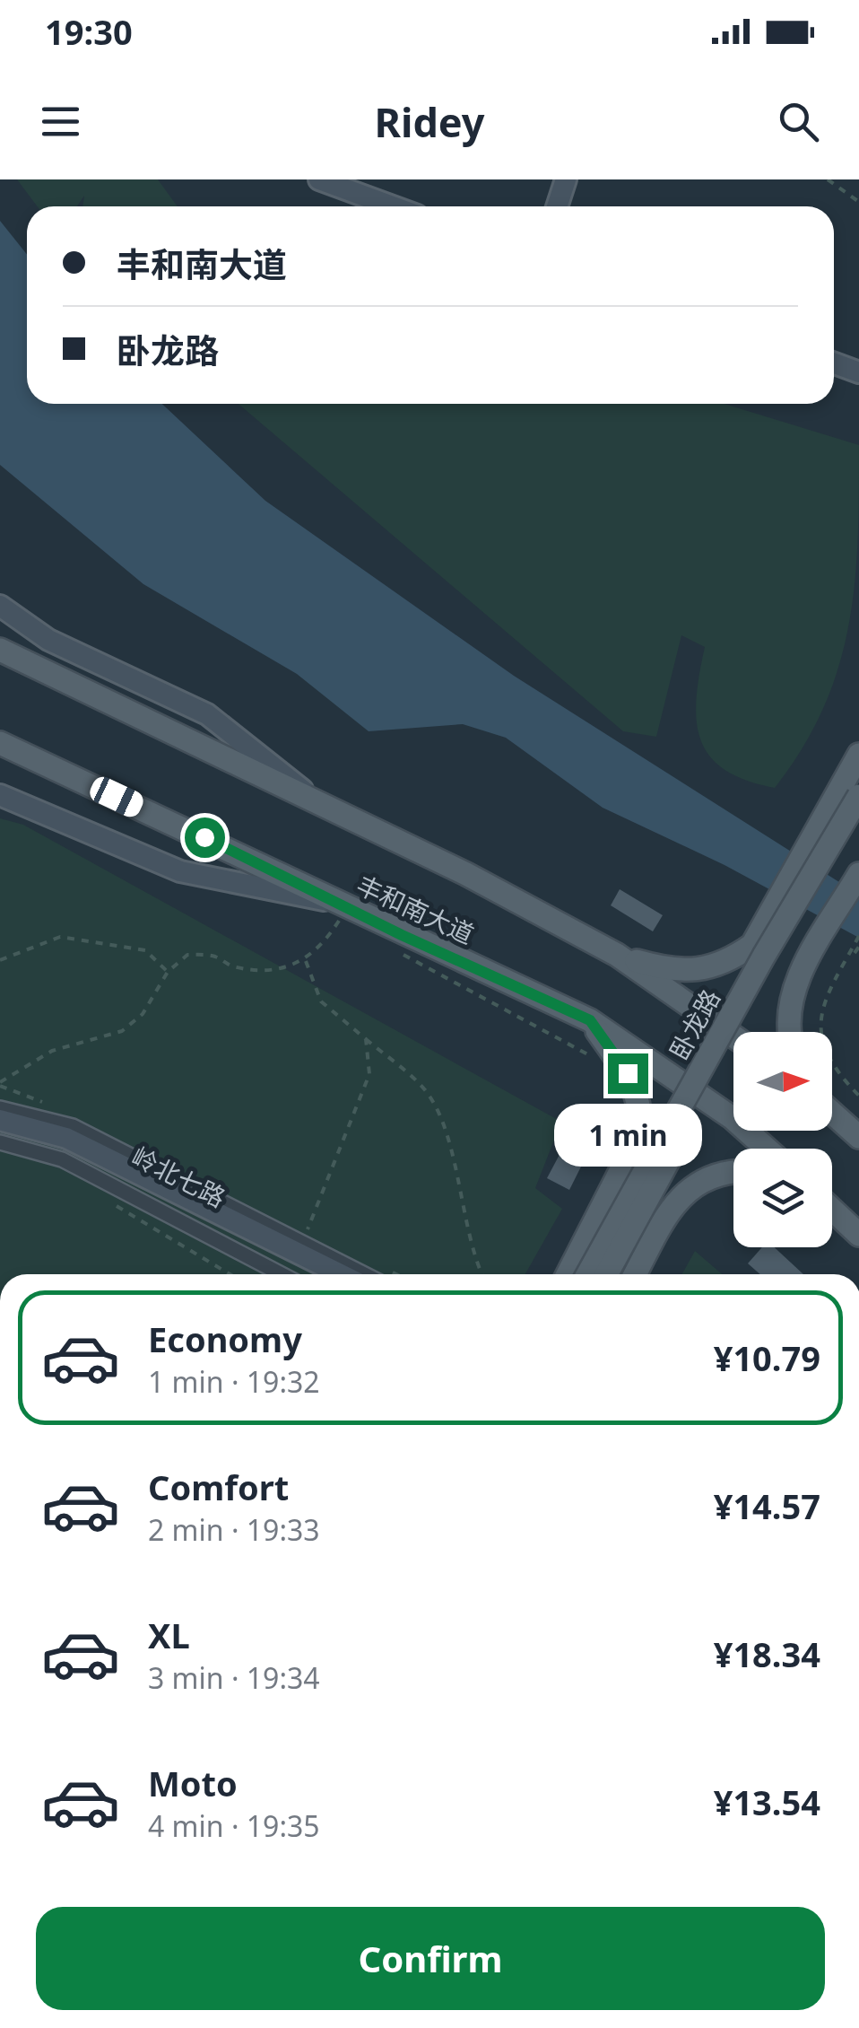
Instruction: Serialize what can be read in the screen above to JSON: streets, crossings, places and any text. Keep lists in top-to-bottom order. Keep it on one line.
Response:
{"streets":{"main road":["丰和南大道","卧龙路"],"street":["岭北七路"]},"north":"right","page":{"status":"19:30","header":"Ridey","banner":["丰和南大道","卧龙路"],"bubble":"1 min","list":[{"name":"Economy","note":"1 min · 19:32","value":"¥10.79"},{"name":"Comfort","note":"2 min · 19:33","value":"¥14.57"},{"name":"XL","note":"3 min · 19:34","value":"¥18.34"},{"name":"Moto","note":"4 min · 19:35","value":"¥13.54"}],"buttons":"Confirm"}}
